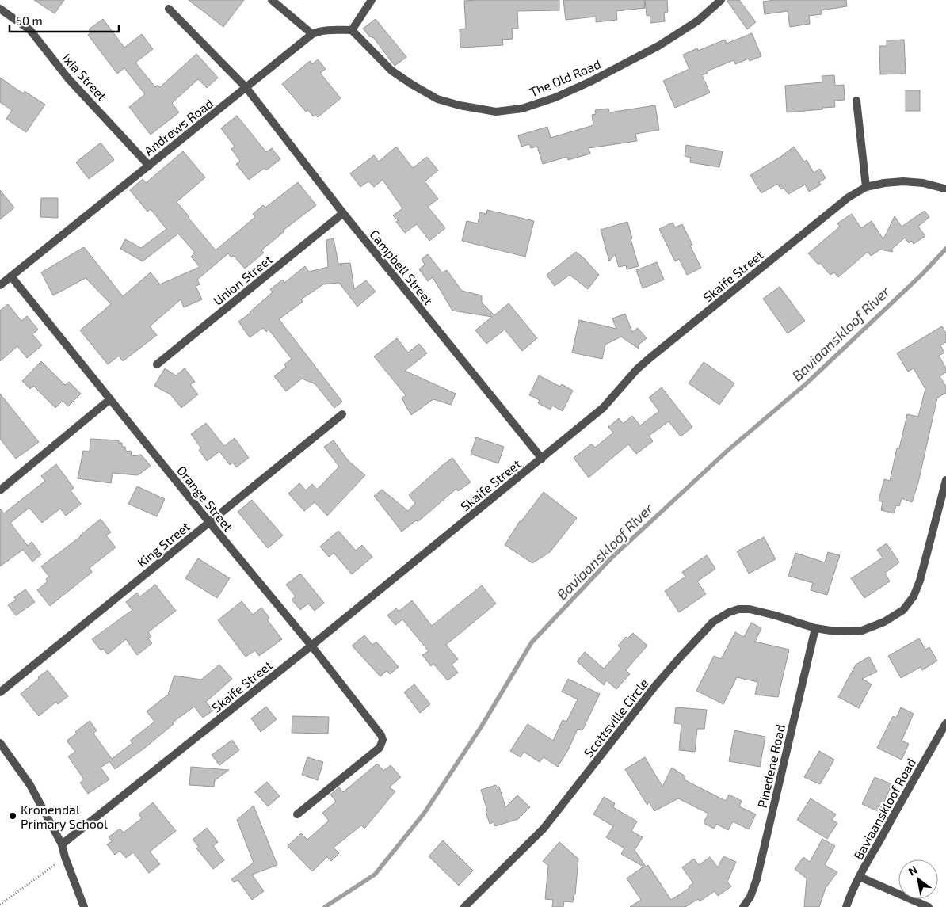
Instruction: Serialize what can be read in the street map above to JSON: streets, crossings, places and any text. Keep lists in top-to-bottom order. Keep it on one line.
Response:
{"streets":{"street":["Ixia Street","The Old Road","Andrews Road","Campbell Street","Skaife Street","Union Street","Orange Street","King Street","Scottsville Circle","Pinedene Road","Baviaanskloof Road"]},"crossings":[["Ixia Street","Andrews Road"],["The Old Road","Andrews Road"],["Andrews Road","Campbell Street"],["Andrews Road","Orange Street"],["Campbell Street","Skaife Street"],["Campbell Street","Union Street"],["Skaife Street","Orange Street"],["Orange Street","King Street"],["Scottsville Circle","Pinedene Road"]],"water":["Baviaanskloof River"],"places":["Kronendal Primary School"],"scale_bar":"50 m","north":"top left"}
